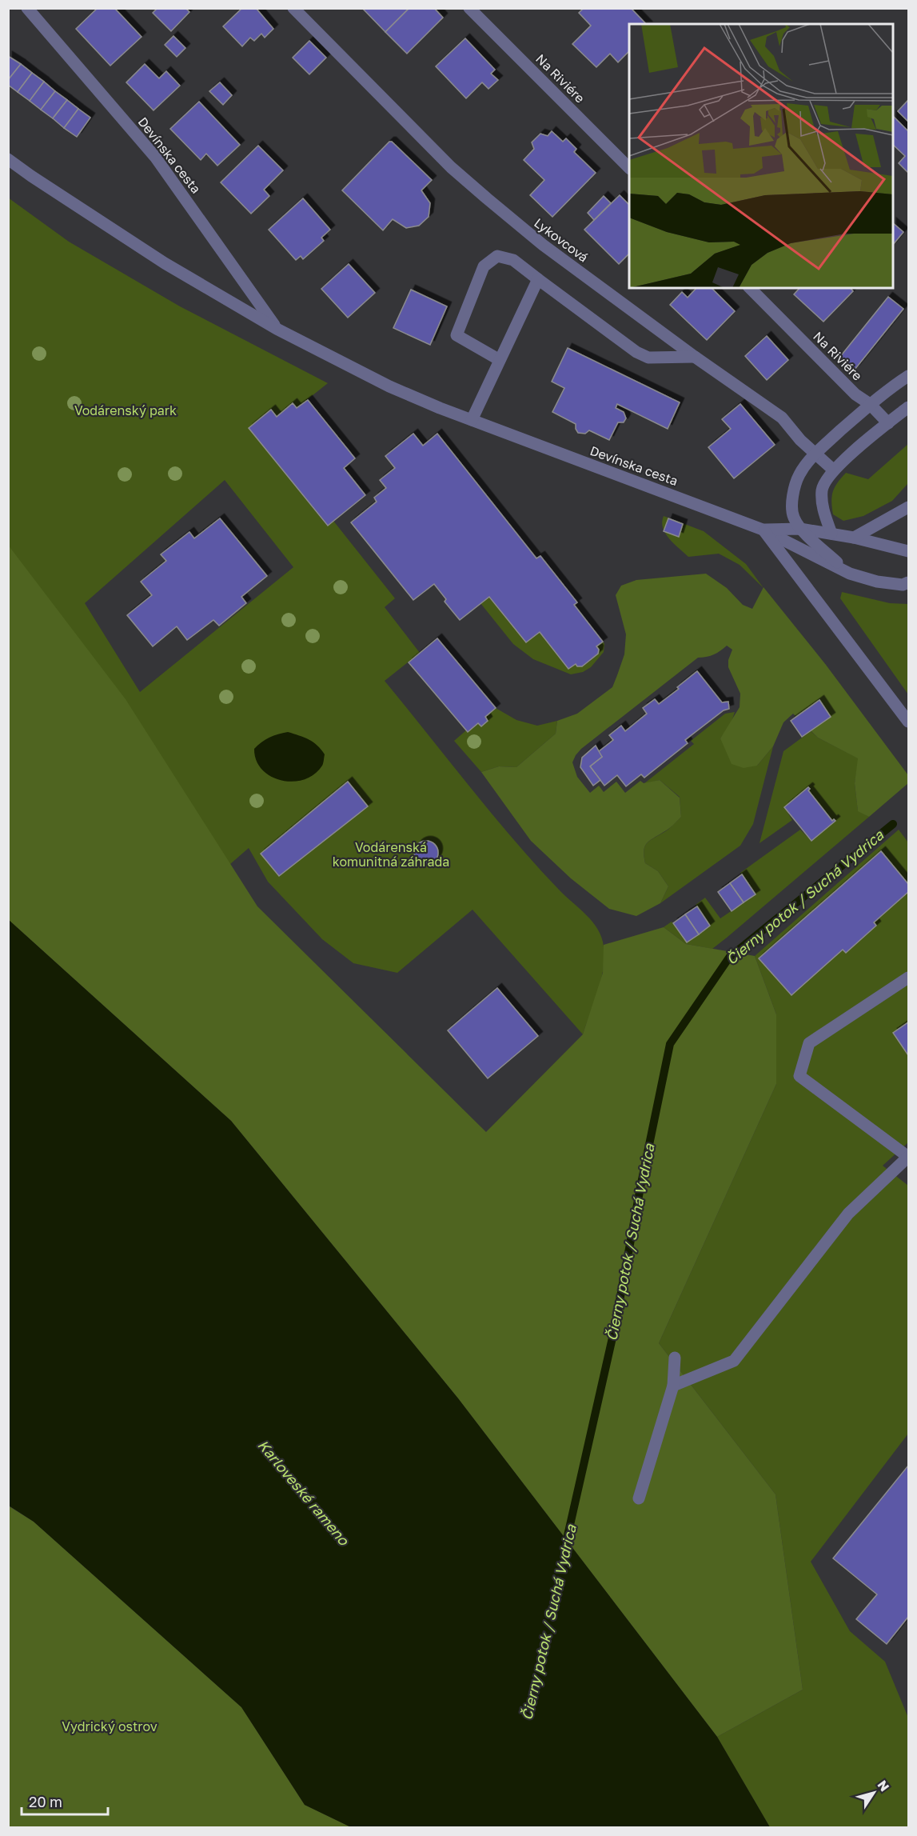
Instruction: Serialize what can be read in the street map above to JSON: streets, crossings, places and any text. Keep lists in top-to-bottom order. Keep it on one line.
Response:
{"streets":{"street":["Na Riviére","Devínska cesta","Lykovcová"]},"water":["Čierny potok / Suchá Vydrica","Karloveské rameno"],"parks":["Vodárenský park","Vodárenská komunitná záhrada","Vydrický ostrov"],"scale_bar":"20 m","north":"top right"}
